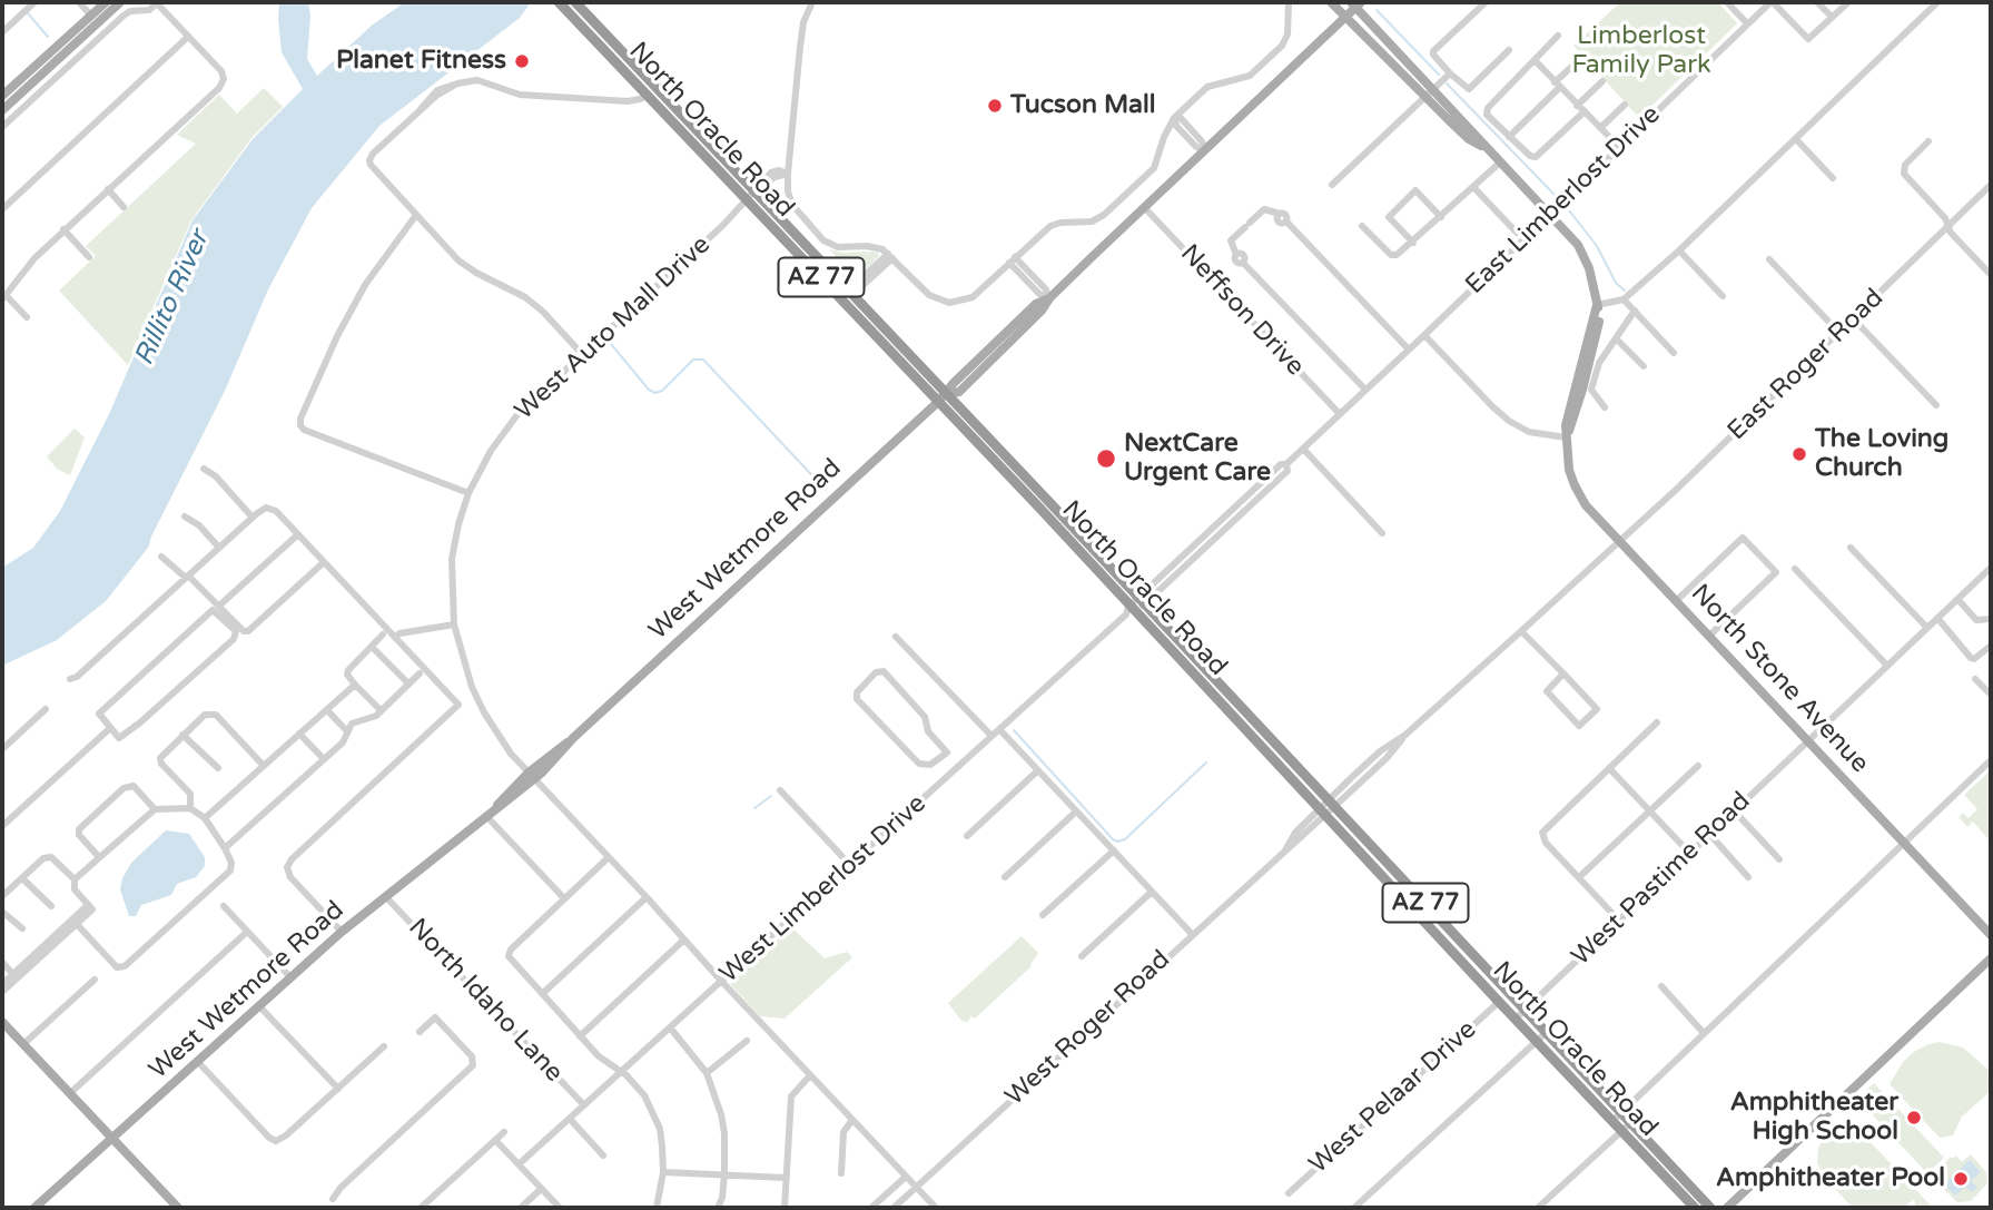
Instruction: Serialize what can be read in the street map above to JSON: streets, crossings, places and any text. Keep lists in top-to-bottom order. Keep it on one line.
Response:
{"streets":{"highway":["North Oracle Road","AZ 77"],"main road":["West Wetmore Road","North Stone Avenue"],"street":["East Limberlost Drive","Neffson Drive","West Auto Mall Drive","East Roger Road","West Pastime Road","West Limberlost Drive","North Idaho Lane","West Roger Road","West Pelaar Drive"]},"crossings":[["North Oracle Road","West Auto Mall Drive"],["North Oracle Road","West Wetmore Road"],["North Oracle Road","West Pastime Road"],["North Oracle Road","West Limberlost Drive"],["North Oracle Road","West Roger Road"],["North Oracle Road","West Pelaar Drive"],["East Limberlost Drive","North Stone Avenue"],["East Limberlost Drive","West Limberlost Drive"],["Neffson Drive","West Wetmore Road"],["Neffson Drive","West Limberlost Drive"],["West Auto Mall Drive","West Wetmore Road"],["West Auto Mall Drive","West Limberlost Drive"],["West Auto Mall Drive","West Roger Road"],["East Roger Road","North Stone Avenue"],["East Roger Road","West Roger Road"],["West Wetmore Road","North Stone Avenue"],["West Wetmore Road","North Idaho Lane"],["North Stone Avenue","West Pastime Road"],["North Stone Avenue","West Roger Road"],["West Limberlost Drive","North Idaho Lane"]],"water":["Rillito River"],"parks":["Limberlost Family Park"],"places":["Planet Fitness","Tucson Mall","The Loving Church","NextCare Urgent Care","Amphitheater High School","Amphitheater Pool"]}
